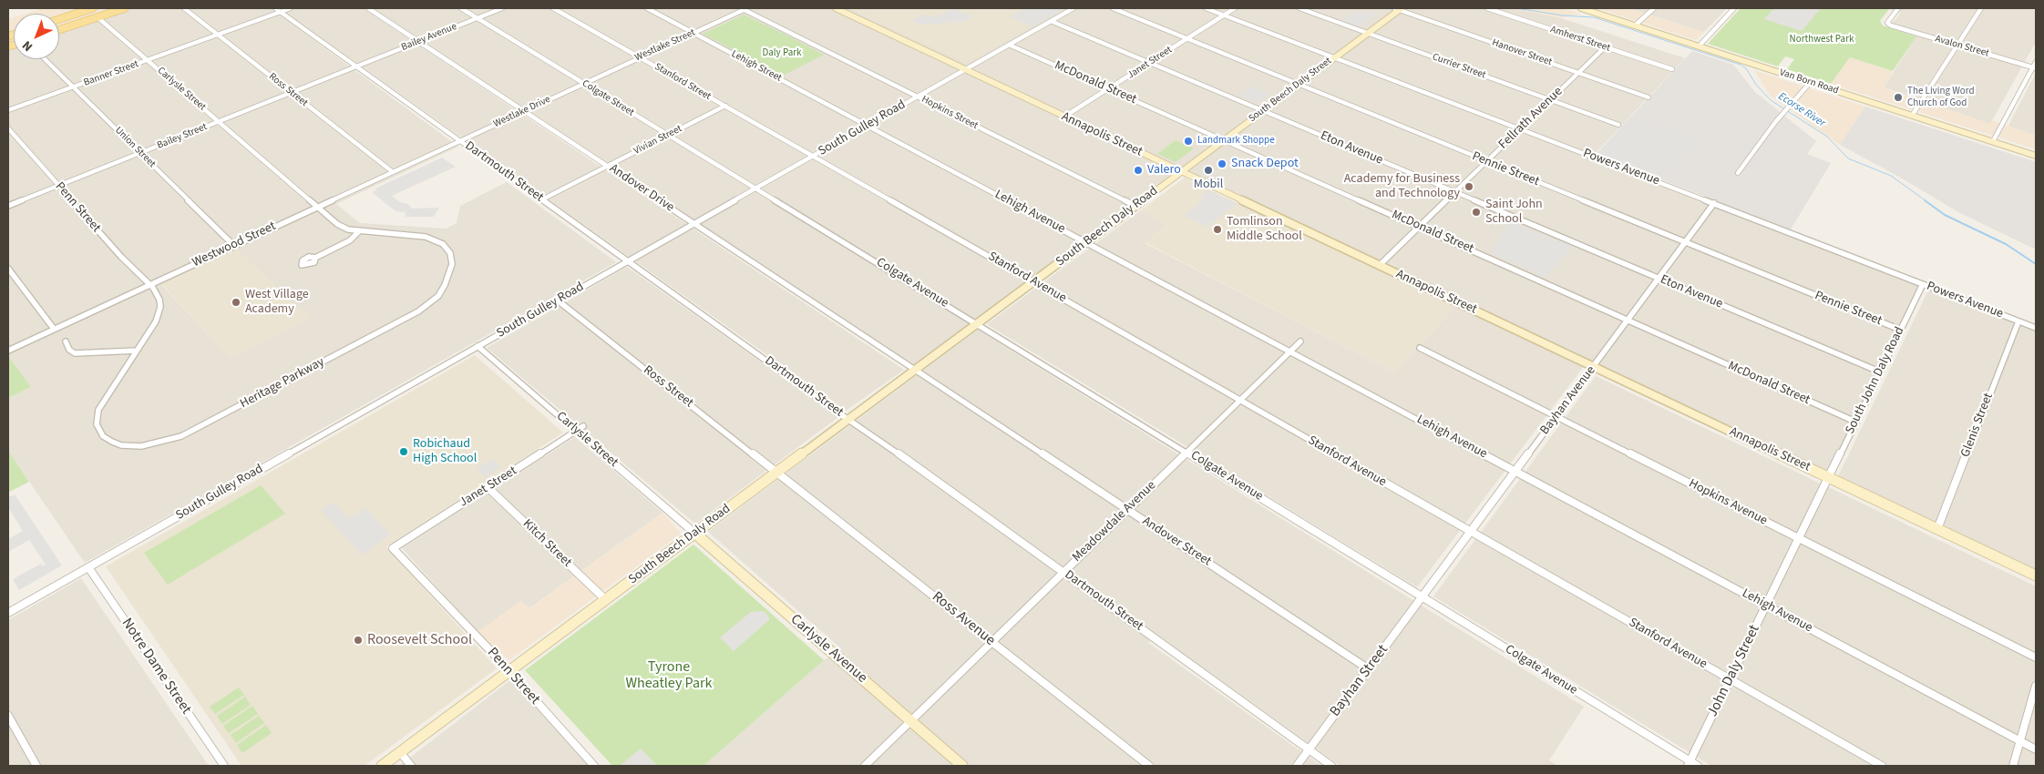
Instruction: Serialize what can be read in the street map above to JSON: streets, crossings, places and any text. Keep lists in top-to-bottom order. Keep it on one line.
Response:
{"streets":{"main road":["Van Born Road"],"street":["Bailey Avenue","Amherst Street","Westlake Street","Avalon Street","Hanover Street","Janet Street","Lehigh Street","Currier Street","Banner Street","Stanford Street","McDonald Street","Carlysle Street","Ross Street","South Beech Daly Street","Colgate Street","Westlake Drive","Hopkins Street","Fellrath Avenue","South Gulley Road","Annapolis Street","Bailey Street","Vivian Street","Union Street","Eton Avenue","Powers Avenue","Pennie Street","Dartmouth Street","Andover Drive","Penn Street","Lehigh Avenue","South Beech Daly Road","Westwood Street","Stanford Avenue","Colgate Avenue","South John Daly Road","Heritage Parkway","Bayhan Avenue","Glenis Street","Hopkins Avenue","Meadowdale Avenue","Andover Street","Kitch Street","Ross Avenue","Carlysle Avenue","Notre Dame Street","John Daly Street","Bayhan Street"]},"crossings":[["Bailey Avenue","Colgate Street"],["Bailey Avenue","Bailey Street"],["Bailey Avenue","Dartmouth Street"],["Bailey Avenue","Andover Drive"],["Amherst Street","Fellrath Avenue"],["Westlake Street","Lehigh Street"],["Westlake Street","Stanford Street"],["Westlake Street","Colgate Street"],["Westlake Street","Westlake Drive"],["Westlake Street","Hopkins Street"],["Hanover Street","South Beech Daly Street"],["Hanover Street","Fellrath Avenue"],["Janet Street","McDonald Street"],["Janet Street","Carlysle Street"],["Janet Street","Annapolis Street"],["Janet Street","Eton Avenue"],["Janet Street","Powers Avenue"],["Janet Street","Pennie Street"],["Janet Street","Penn Street"],["Janet Street","Kitch Street"],["Lehigh Street","South Gulley Road"],["Lehigh Street","Lehigh Avenue"],["Currier Street","South Beech Daly Street"],["Currier Street","Fellrath Avenue"],["Banner Street","Carlysle Street"],["Banner Street","Ross Street"],["Banner Street","Union Street"],["Banner Street","Dartmouth Street"],["Stanford Street","South Gulley Road"],["Stanford Street","Vivian Street"],["Stanford Street","Stanford Avenue"],["McDonald Street","South Beech Daly Street"],["McDonald Street","Fellrath Avenue"],["McDonald Street","South Gulley Road"],["McDonald Street","South John Daly Road"],["McDonald Street","Bayhan Avenue"],["Carlysle Street","South Gulley Road"],["Carlysle Street","Bailey Street"],["Carlysle Street","South Beech Daly Road"],["Carlysle Street","Westwood Street"],["Carlysle Street","Heritage Parkway"],["Carlysle Street","Carlysle Avenue"],["Ross Street","South Gulley Road"],["Ross Street","Bailey Street"],["Ross Street","South Beech Daly Road"],["Ross Street","Westwood Street"],["Ross Street","Ross Avenue"],["South Beech Daly Street","Annapolis Street"],["South Beech Daly Street","Eton Avenue"],["South Beech Daly Street","Powers Avenue"],["South Beech Daly Street","Pennie Street"],["South Beech Daly Street","South Beech Daly Road"],["Colgate Street","Westlake Drive"],["Colgate Street","South Gulley Road"],["Colgate Street","Vivian Street"],["Colgate Street","Colgate Avenue"],["Westlake Drive","Dartmouth Street"],["Westlake Drive","Andover Drive"],["Westlake Drive","Westwood Street"],["Hopkins Street","South Gulley Road"],["Hopkins Street","South Beech Daly Road"],["Fellrath Avenue","Annapolis Street"],["Fellrath Avenue","Eton Avenue"],["Fellrath Avenue","Powers Avenue"],["Fellrath Avenue","Pennie Street"],["South Gulley Road","Annapolis Street"],["South Gulley Road","Eton Avenue"],["South Gulley Road","Dartmouth Street"],["South Gulley Road","Andover Drive"],["South Gulley Road","Lehigh Avenue"],["South Gulley Road","Stanford Avenue"],["South Gulley Road","Colgate Avenue"],["South Gulley Road","Notre Dame Street"],["Annapolis Street","South Beech Daly Road"],["Annapolis Street","South John Daly Road"],["Annapolis Street","Bayhan Avenue"],["Annapolis Street","Glenis Street"],["Annapolis Street","John Daly Street"],["Bailey Street","Union Street"],["Bailey Street","Dartmouth Street"],["Bailey Street","Penn Street"],["Vivian Street","Dartmouth Street"],["Vivian Street","Andover Drive"],["Union Street","Westwood Street"],["Eton Avenue","South John Daly Road"],["Eton Avenue","Bayhan Avenue"],["Powers Avenue","South John Daly Road"],["Powers Avenue","Bayhan Avenue"],["Powers Avenue","Glenis Street"],["Pennie Street","South John Daly Road"],["Pennie Street","Bayhan Avenue"],["Dartmouth Street","South Beech Daly Road"],["Dartmouth Street","Westwood Street"],["Dartmouth Street","Meadowdale Avenue"],["Dartmouth Street","Bayhan Street"],["Andover Drive","South Beech Daly Road"],["Andover Drive","Andover Street"],["Penn Street","South Beech Daly Road"],["Penn Street","Westwood Street"],["Penn Street","Heritage Parkway"],["Lehigh Avenue","South Beech Daly Road"],["Lehigh Avenue","Bayhan Avenue"],["Lehigh Avenue","Meadowdale Avenue"],["Lehigh Avenue","John Daly Street"],["South Beech Daly Road","Stanford Avenue"],["South Beech Daly Road","Colgate Avenue"],["South Beech Daly Road","Andover Street"],["South Beech Daly Road","Kitch Street"],["South Beech Daly Road","Ross Avenue"],["South Beech Daly Road","Carlysle Avenue"],["Westwood Street","Heritage Parkway"],["Stanford Avenue","Bayhan Avenue"],["Stanford Avenue","Meadowdale Avenue"],["Stanford Avenue","John Daly Street"],["Colgate Avenue","Bayhan Avenue"],["Colgate Avenue","Meadowdale Avenue"],["Colgate Avenue","John Daly Street"],["Colgate Avenue","Bayhan Street"],["South John Daly Road","John Daly Street"],["Bayhan Avenue","Hopkins Avenue"],["Bayhan Avenue","Bayhan Street"],["Hopkins Avenue","John Daly Street"],["Meadowdale Avenue","Andover Street"],["Meadowdale Avenue","Ross Avenue"],["Meadowdale Avenue","Carlysle Avenue"],["Andover Street","Bayhan Street"]],"water":["Ecorse River"],"parks":["Northwest Park","Daly Park","Tyrone Wheatley Park"],"places":["The Living Word Church of God","Landmark Shoppe","Snack Depot","Valero","Mobil","Academy for Business and Technology","Saint John School","Tomlinson Middle School","West Village Academy","Robichaud High School","Roosevelt School"],"north":"bottom left"}
